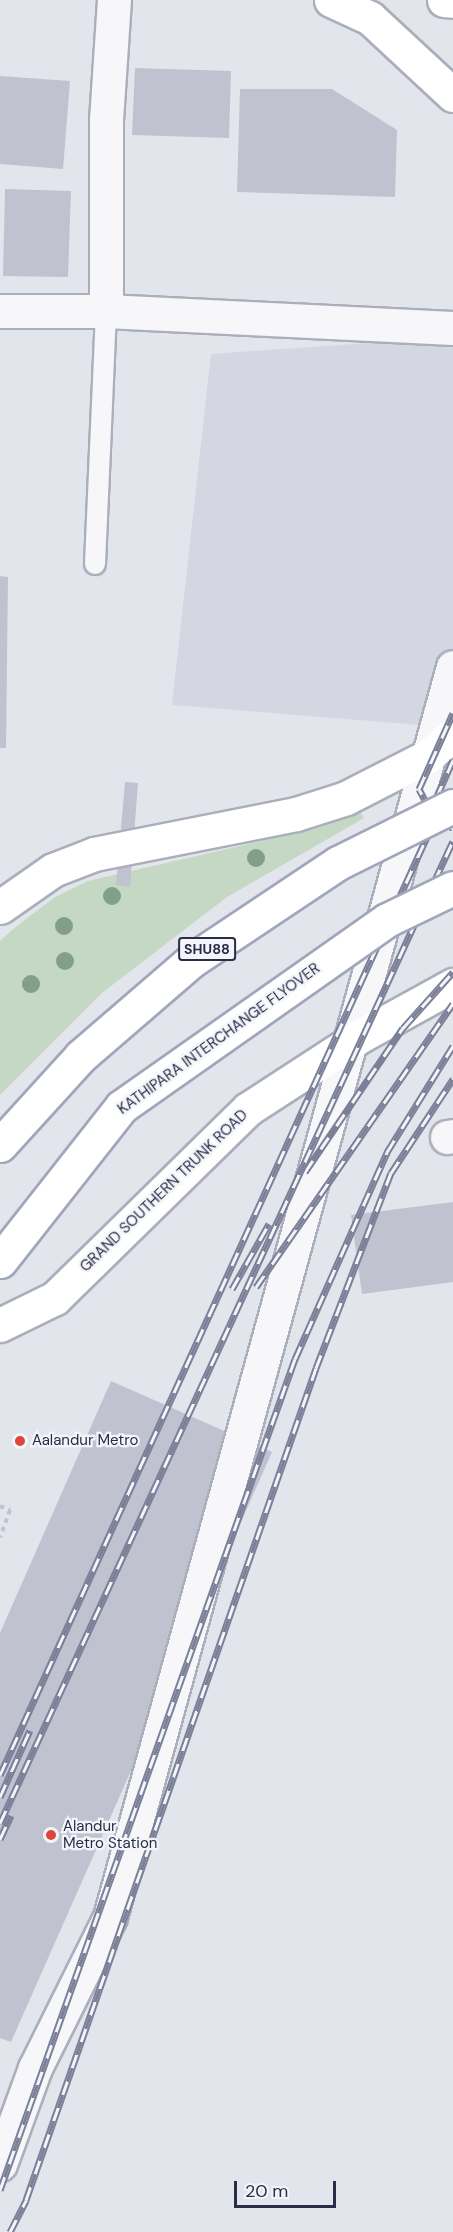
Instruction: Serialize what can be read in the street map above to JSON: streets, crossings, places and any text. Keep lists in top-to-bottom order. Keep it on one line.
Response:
{"streets":{"main road":["SHU88","KATHIPARA INTERCHANGE FLYOVER","GRAND SOUTHERN TRUNK ROAD"]},"places":["Aalandur Metro","Alandur Metro Station"],"scale_bar":"20 m"}
